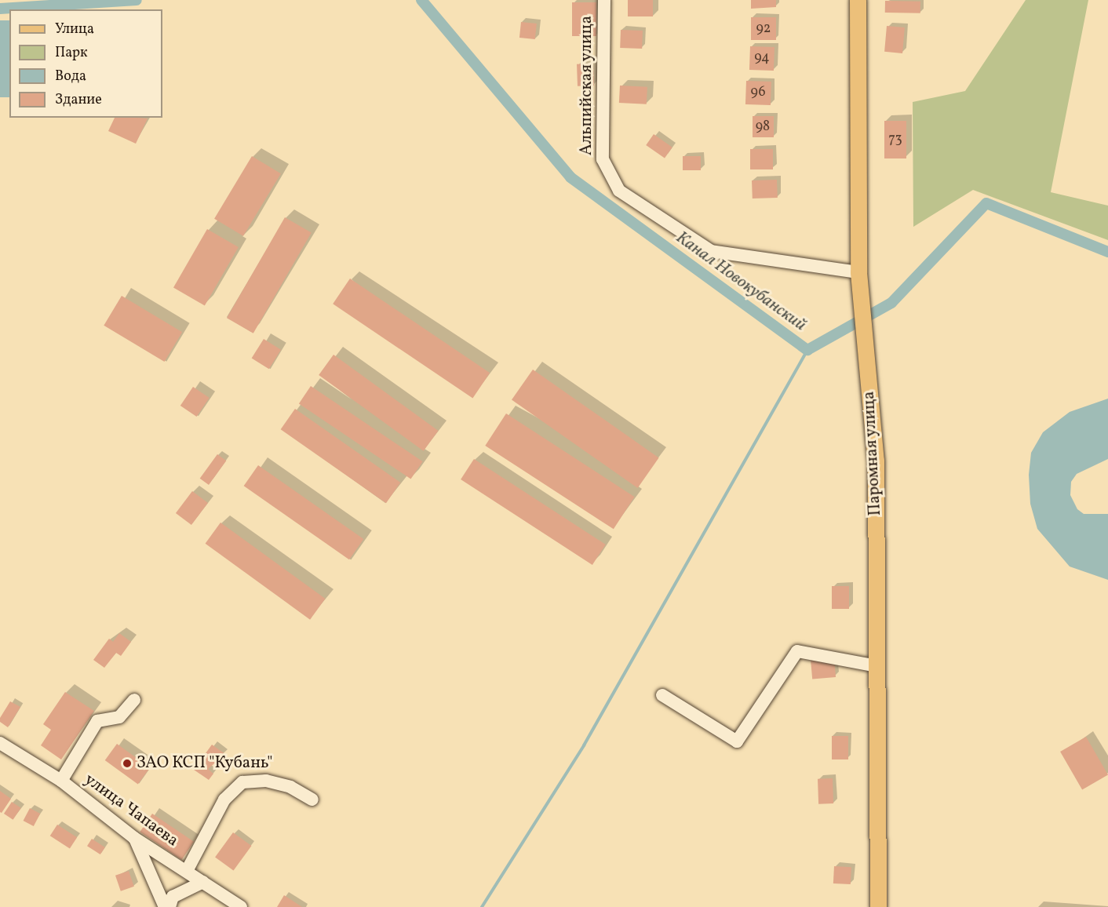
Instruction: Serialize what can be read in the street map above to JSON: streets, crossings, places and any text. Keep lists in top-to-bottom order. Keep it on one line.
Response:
{"streets":{"main road":["Паромная улица"],"street":["Альпийская улица","улица Чапаева"]},"crossings":[["Альпийская улица","Паромная улица"]],"water":["Канал Новокубанский"],"places":["ЗАО КСП \"Кубань\""],"house_numbers":["92","94","96","98","73"],"legend":["Улица","Парк","Вода","Здание"]}
